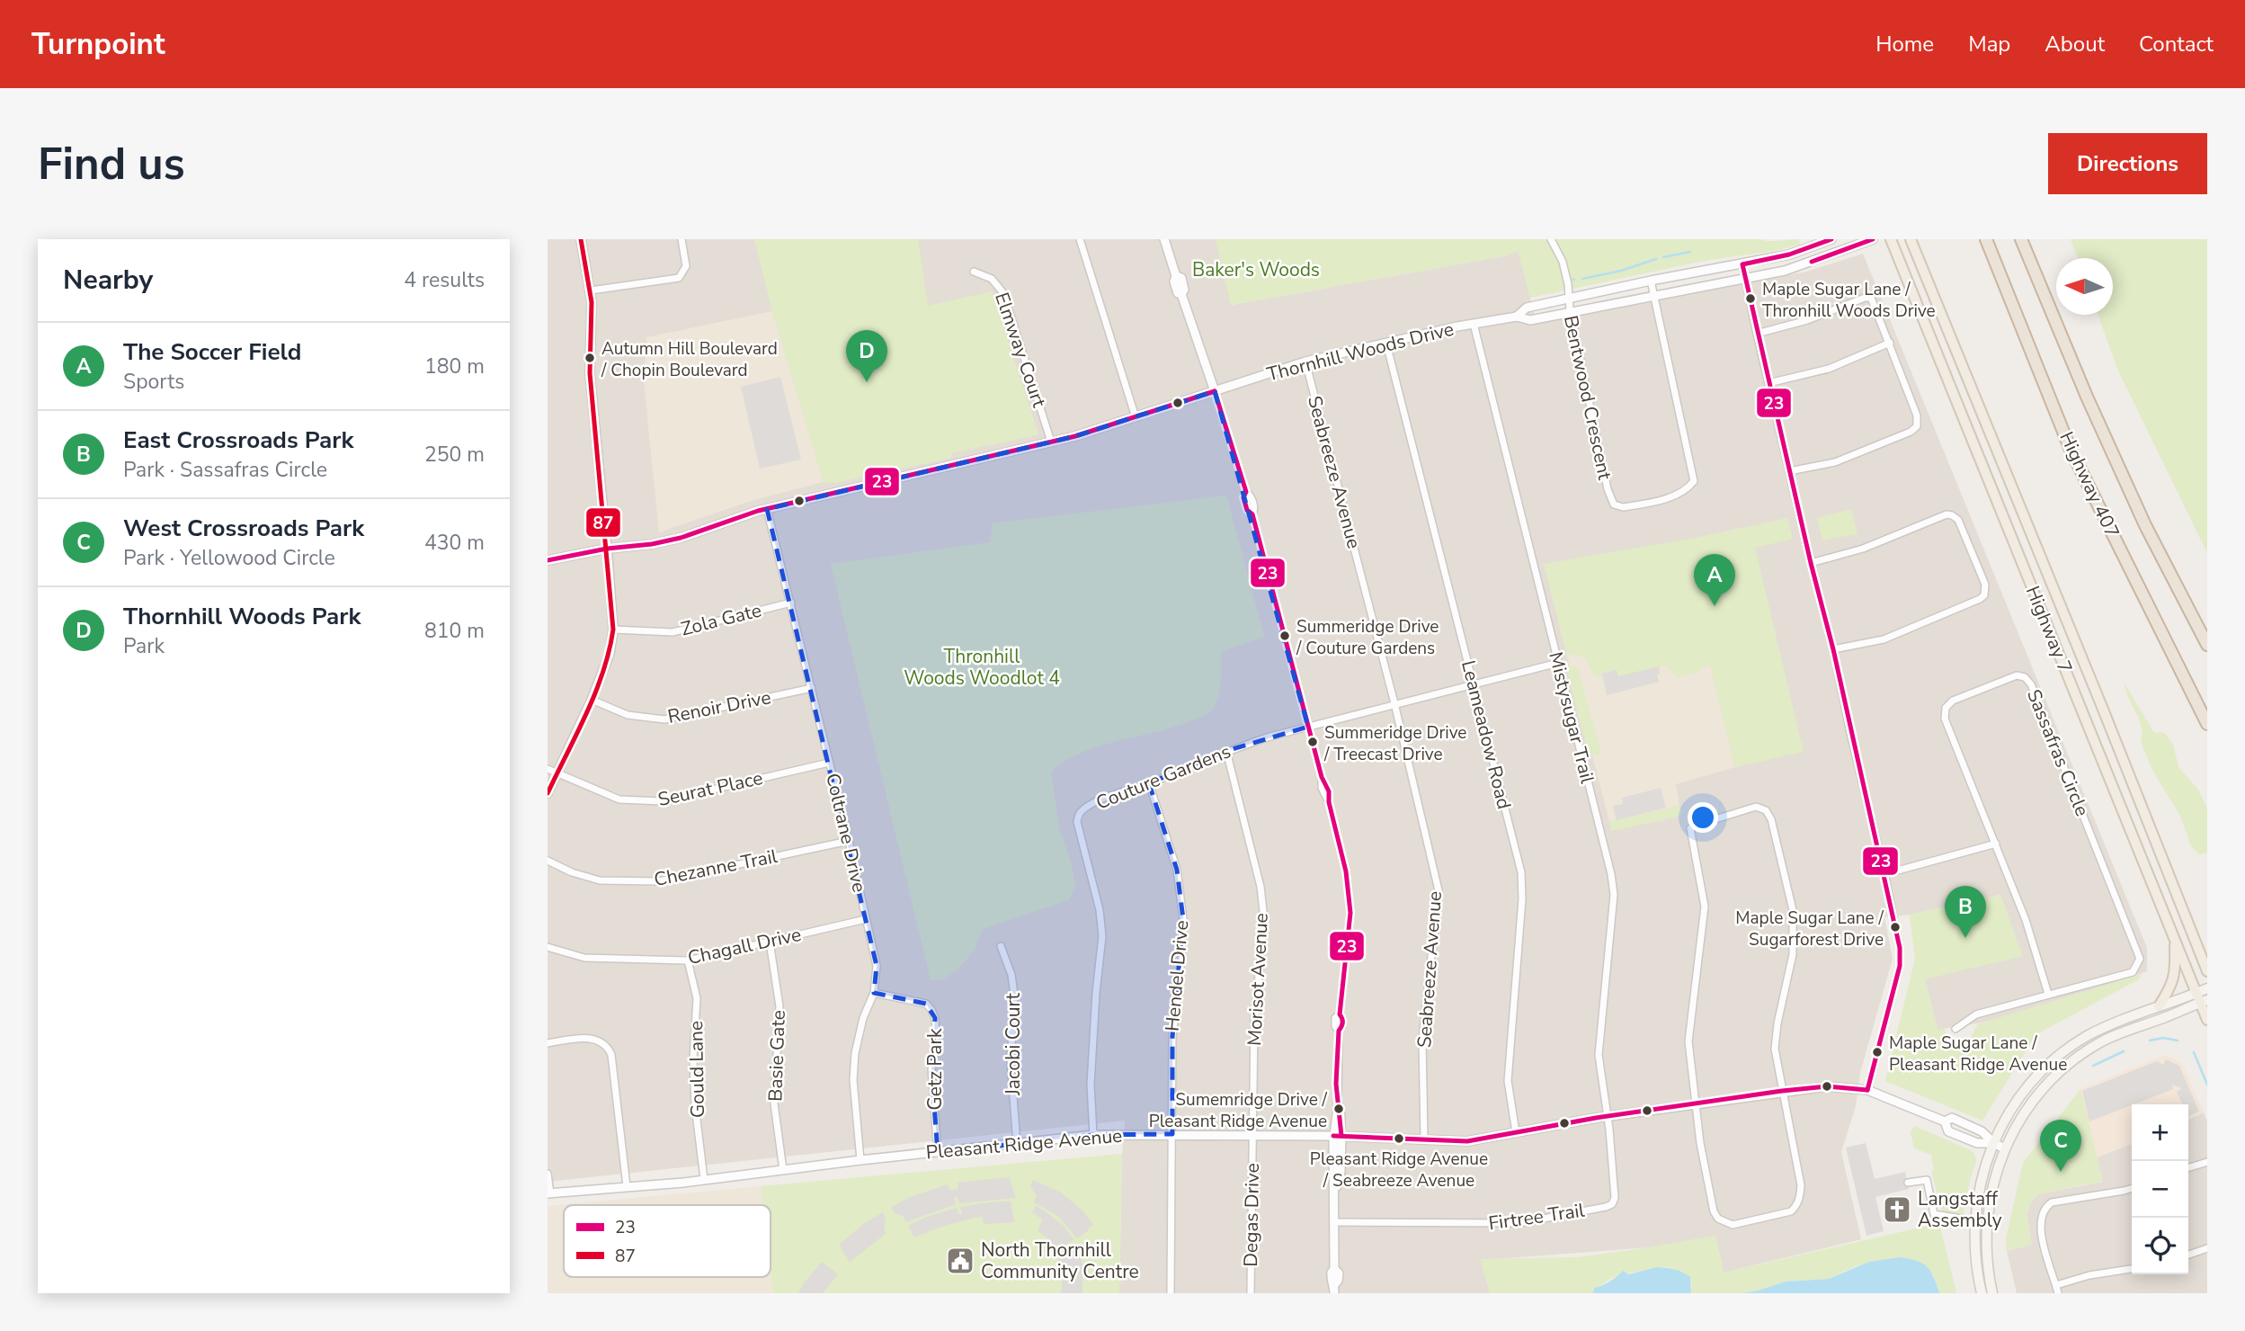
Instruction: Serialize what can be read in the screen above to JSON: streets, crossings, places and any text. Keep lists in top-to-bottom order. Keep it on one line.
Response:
{"streets":{"highway":["Highway 407"],"main road":["Highway 7"],"street":["Elmway Court","Thornhill Woods Drive","Bentwood Crescent","Seabreeze Avenue","Zola Gate","Renoir Drive","Mistysugar Trail","Leameadow Road","Sassafras Circle","Couture Gardens","Seurat Place","Coltrane Drive","Chezanne Trail","Chagall Drive","Hendel Drive","Morisot Avenue","Jacobi Court","Basie Gate","Gould Lane","Getz Park","Pleasant Ridge Avenue","Degas Drive","Firtree Trail"]},"crossings":[["Elmway Court","Thornhill Woods Drive"],["Thornhill Woods Drive","Bentwood Crescent"],["Thornhill Woods Drive","Seabreeze Avenue"],["Thornhill Woods Drive","Mistysugar Trail"],["Thornhill Woods Drive","Leameadow Road"],["Thornhill Woods Drive","Coltrane Drive"],["Seabreeze Avenue","Couture Gardens"],["Seabreeze Avenue","Pleasant Ridge Avenue"],["Zola Gate","Coltrane Drive"],["Renoir Drive","Coltrane Drive"],["Mistysugar Trail","Couture Gardens"],["Mistysugar Trail","Pleasant Ridge Avenue"],["Mistysugar Trail","Firtree Trail"],["Leameadow Road","Couture Gardens"],["Leameadow Road","Pleasant Ridge Avenue"],["Couture Gardens","Hendel Drive"],["Couture Gardens","Morisot Avenue"],["Couture Gardens","Pleasant Ridge Avenue"],["Seurat Place","Coltrane Drive"],["Coltrane Drive","Chezanne Trail"],["Coltrane Drive","Chagall Drive"],["Coltrane Drive","Getz Park"],["Coltrane Drive","Pleasant Ridge Avenue"],["Chagall Drive","Basie Gate"],["Chagall Drive","Gould Lane"],["Hendel Drive","Pleasant Ridge Avenue"],["Morisot Avenue","Pleasant Ridge Avenue"],["Morisot Avenue","Degas Drive"],["Jacobi Court","Pleasant Ridge Avenue"],["Basie Gate","Pleasant Ridge Avenue"],["Gould Lane","Pleasant Ridge Avenue"],["Getz Park","Pleasant Ridge Avenue"],["Pleasant Ridge Avenue","Degas Drive"],["Pleasant Ridge Avenue","Firtree Trail"]],"parks":["Baker's Woods","Thronhill Woods Woodlot 4"],"places":{"other":["Maple Sugar Lane / Thronhill Woods Drive","Autumn Hill Boulevard / Chopin Boulevard","Summeridge Drive / Couture Gardens","Summeridge Drive / Treecast Drive","Maple Sugar Lane / Sugarforest Drive","Maple Sugar Lane / Pleasant Ridge Avenue","Sumemridge Drive / Pleasant Ridge Avenue","Pleasant Ridge Avenue / Seabreeze Avenue"],"church":["Langstaff Assembly"],"public building":["North Thornhill Community Centre"]},"lines":["transit line 23","transit line 87"],"legend":["23","87"],"north":"left","page":{"header":"Turnpoint","nav":["Home","Map","About","Contact"],"buttons":"Directions","title":"Find us","heading":["Nearby","4 results"],"list":[{"mark":"A","name":"The Soccer Field","note":"Sports","value":"180 m"},{"mark":"B","name":"East Crossroads Park","note":"Park · Sassafras Circle","value":"250 m"},{"mark":"C","name":"West Crossroads Park","note":"Park · Yellowood Circle","value":"430 m"},{"mark":"D","name":"Thornhill Woods Park","note":"Park","value":"810 m"}],"pins":["D","A","B","C"],"map_buttons":["+","−"]}}
